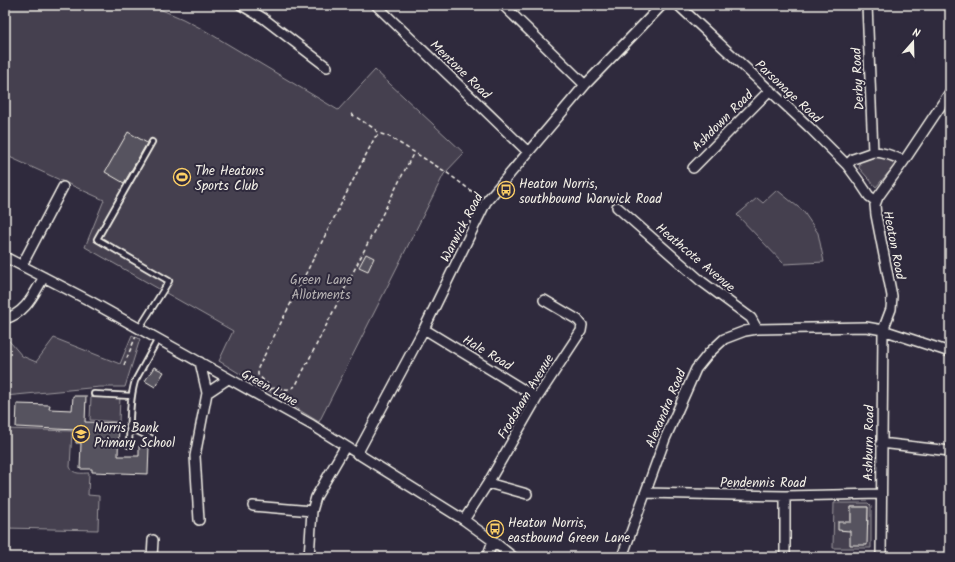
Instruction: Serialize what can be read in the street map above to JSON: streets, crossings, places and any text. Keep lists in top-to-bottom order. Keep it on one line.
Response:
{"streets":{"street":["Mentone Road","Derby Road","Parsonage Road","Ashdown Road","Warwick Road","Heaton Road","Heathcote Avenue","Hale Road","Green Lane","Frodsham Avenue","Alexandra Road","Ashburn Road","Pendennis Road"]},"crossings":[["Mentone Road","Warwick Road"],["Parsonage Road","Ashdown Road"],["Parsonage Road","Heaton Road"],["Warwick Road","Hale Road"],["Warwick Road","Green Lane"],["Heaton Road","Alexandra Road"],["Heaton Road","Ashburn Road"],["Heathcote Avenue","Alexandra Road"],["Hale Road","Frodsham Avenue"],["Green Lane","Frodsham Avenue"],["Alexandra Road","Ashburn Road"],["Alexandra Road","Pendennis Road"],["Ashburn Road","Pendennis Road"]],"parks":["Green Lane Allotments"],"places":{"sports":["The Heatons Sports Club"],"bus stop":["Heaton Norris, southbound Warwick Road","Heaton Norris, eastbound Green Lane"],"school or university":["Norris Bank Primary School"]},"north":"top"}
